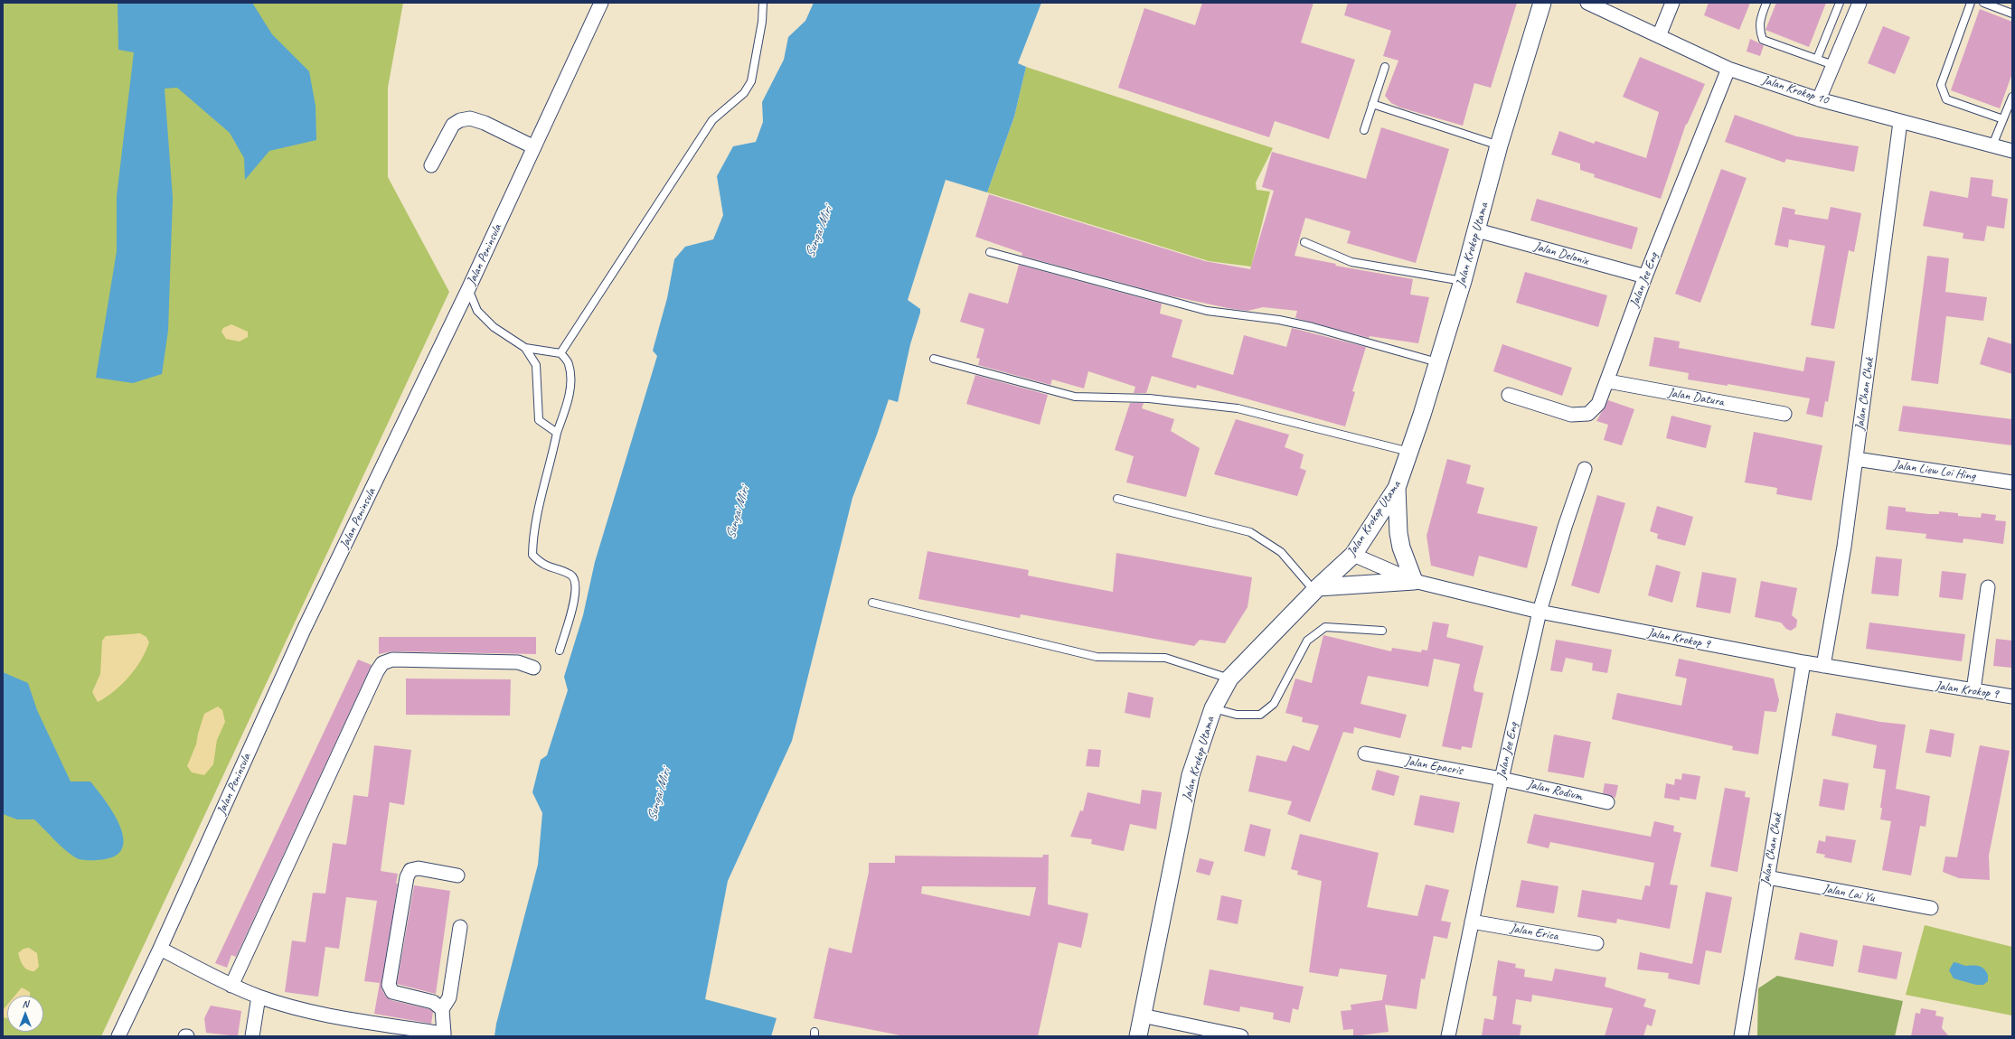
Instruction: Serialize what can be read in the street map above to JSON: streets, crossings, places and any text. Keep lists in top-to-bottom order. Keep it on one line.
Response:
{"streets":{"street":["Jalan Krokop 10","Jalan Krokop Utama","Jalan Delonix","Jalan Peninsula","Jalan Jee Eng","Jalan Chan Chak","Jalan Datura","Jalan Liew Loi Hing","Jalan Krokop 9","Jalan Epacris","Jalan Rodium","Jalan Lai Yu","Jalan Erica"]},"crossings":[["Jalan Krokop 10","Jalan Jee Eng"],["Jalan Krokop 10","Jalan Chan Chak"],["Jalan Krokop Utama","Jalan Delonix"],["Jalan Krokop Utama","Jalan Krokop 9"],["Jalan Delonix","Jalan Jee Eng"],["Jalan Jee Eng","Jalan Datura"],["Jalan Jee Eng","Jalan Krokop 9"],["Jalan Jee Eng","Jalan Epacris"],["Jalan Jee Eng","Jalan Rodium"],["Jalan Jee Eng","Jalan Erica"],["Jalan Chan Chak","Jalan Liew Loi Hing"],["Jalan Chan Chak","Jalan Krokop 9"],["Jalan Chan Chak","Jalan Lai Yu"],["Jalan Epacris","Jalan Rodium"]],"water":["Sungai Miri"],"north":"top"}
